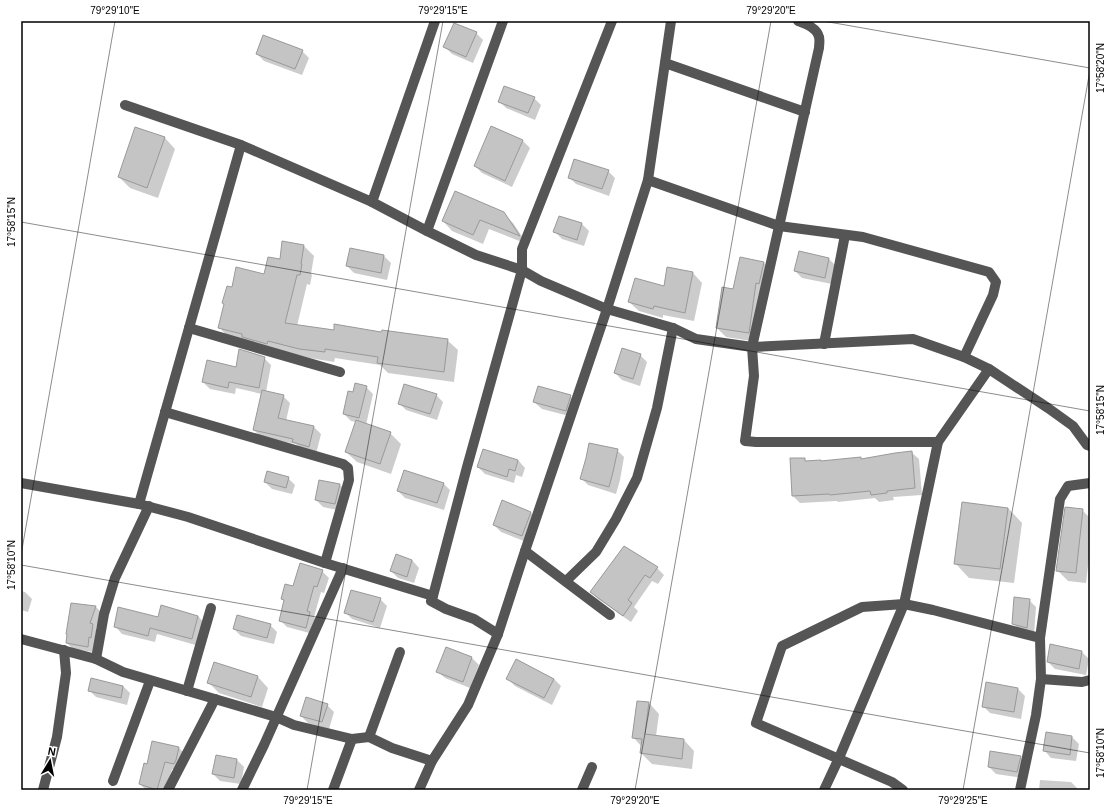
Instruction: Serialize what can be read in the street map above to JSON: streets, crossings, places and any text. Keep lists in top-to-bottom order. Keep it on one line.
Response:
{"north":"top","coordinates":["79°29'10\"E","79°29'15\"E","79°29'20\"E","17°58'20\"N","17°58'15\"N","17°58'10\"N","79°29'25\"E"]}
